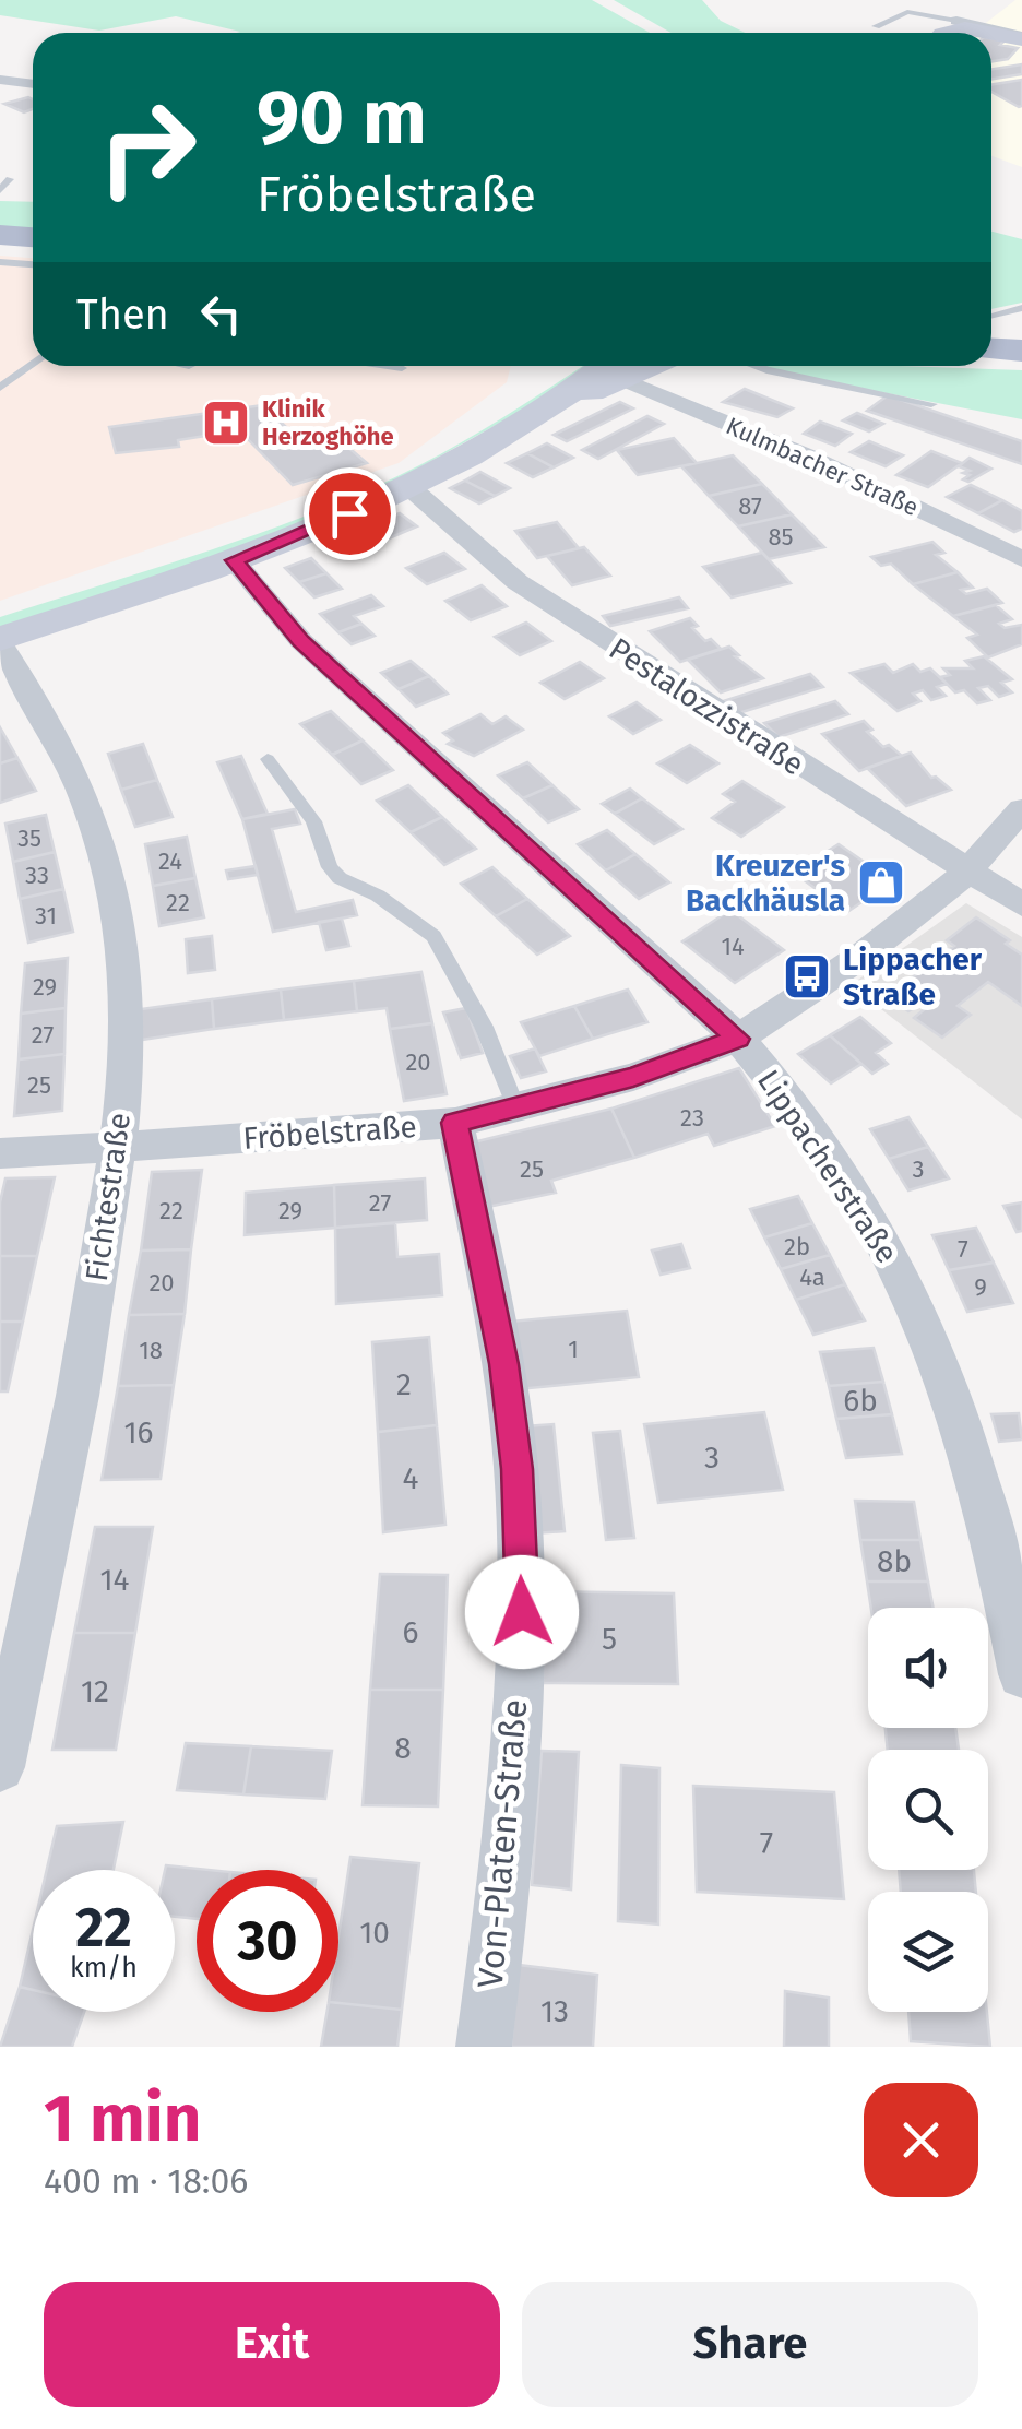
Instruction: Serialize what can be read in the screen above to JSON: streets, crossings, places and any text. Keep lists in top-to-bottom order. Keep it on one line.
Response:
{"streets":{"street":["Kulmbacher Straße","Pestalozzistraße","Fröbelstraße","Lippacherstraße","Fichtestraße","Von-Platen-Straße"]},"crossings":[["Pestalozzistraße","Fröbelstraße"],["Fröbelstraße","Lippacherstraße"],["Fröbelstraße","Fichtestraße"],["Fröbelstraße","Von-Platen-Straße"]],"places":{"hospital":["Klinik Herzoghöhe"],"shop":["Kreuzer's Backhäusla"],"bus stop":["Lippacher Straße"]},"house_numbers":["87","85","35","24","33","22","31","14","29","27","20","25","23","25","3","27","22","29","2b","7","4a","20","9","1","18","2","6b","16","3","4","8b","14","6","5","12","8","7","10","13"],"page":{"turn":["90 m","Fröbelstraße"],"then":"Then","speed":"22 km/h","limit":"30","heading":["1 min","400 m · 18:06"],"buttons":["Exit","Share"]}}
